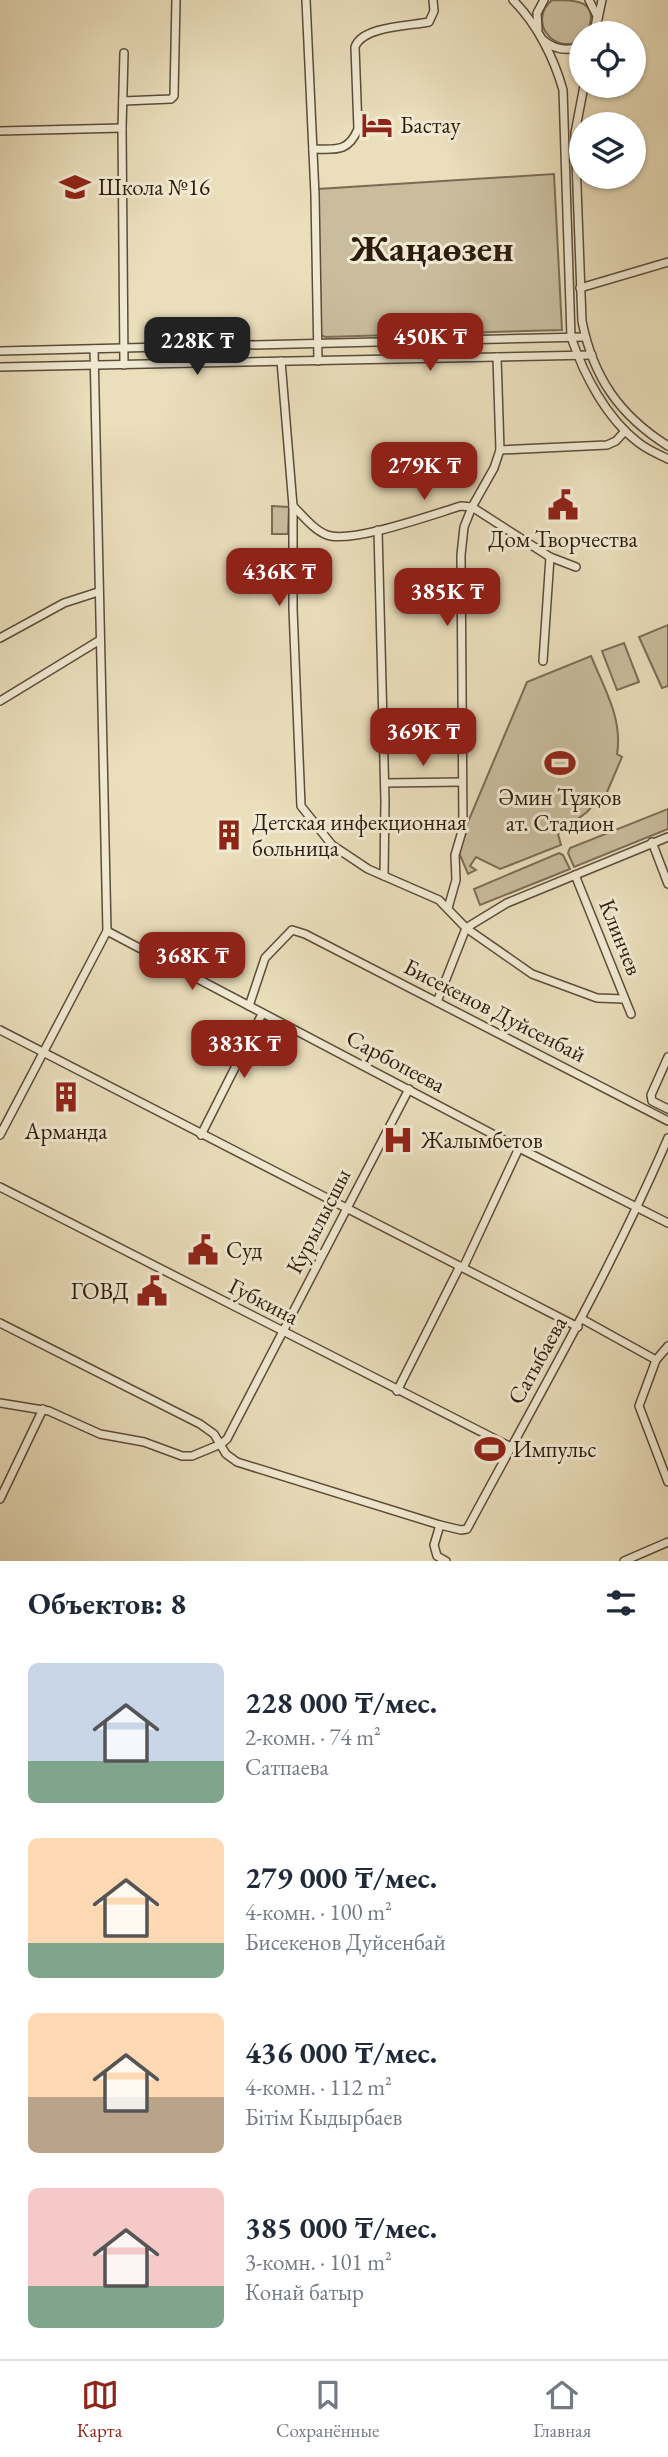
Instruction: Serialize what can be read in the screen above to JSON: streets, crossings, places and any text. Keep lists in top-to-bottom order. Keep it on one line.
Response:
{"streets":{"street":["Клинчев","Бисекенов Дуйсенбай","Сарбопеева","Курылысшы","Губкина","Сатыбаева"]},"crossings":[["Бисекенов Дуйсенбай","Сарбопеева"],["Сарбопеева","Курылысшы"],["Сарбопеева","Сатыбаева"],["Курылысшы","Губкина"],["Губкина","Сатыбаева"]],"districts":["Жаңаөзен"],"places":{"hotel":["Бастау"],"school or university":["Школа №16"],"public building":["Дом Творчества","Суд","ГОВД"],"sports":["Әмин Тұяқов ат. Стадион","Импульс"],"building":["Детская инфекционная больница","Арманда"],"hospital":["Жалымбетов"]},"page":{"price":["450K ₸","228K ₸","279K ₸","436K ₸","385K ₸","369K ₸","368K ₸","383K ₸"],"heading":"Объектов: 8","list":[{"name":"228 000 ₸/мес.","note":"2-комн. · 74 m² · Сатпаева"},{"name":"279 000 ₸/мес.","note":"4-комн. · 100 m² · Бисекенов Дуйсенбай"},{"name":"436 000 ₸/мес.","note":"4-комн. · 112 m² · Бiтiм Кыдырбаев"},{"name":"385 000 ₸/мес.","note":"3-комн. · 101 m² · Конай батыр"}],"tabs":["Карта","Сохранённые","Главная"]}}
